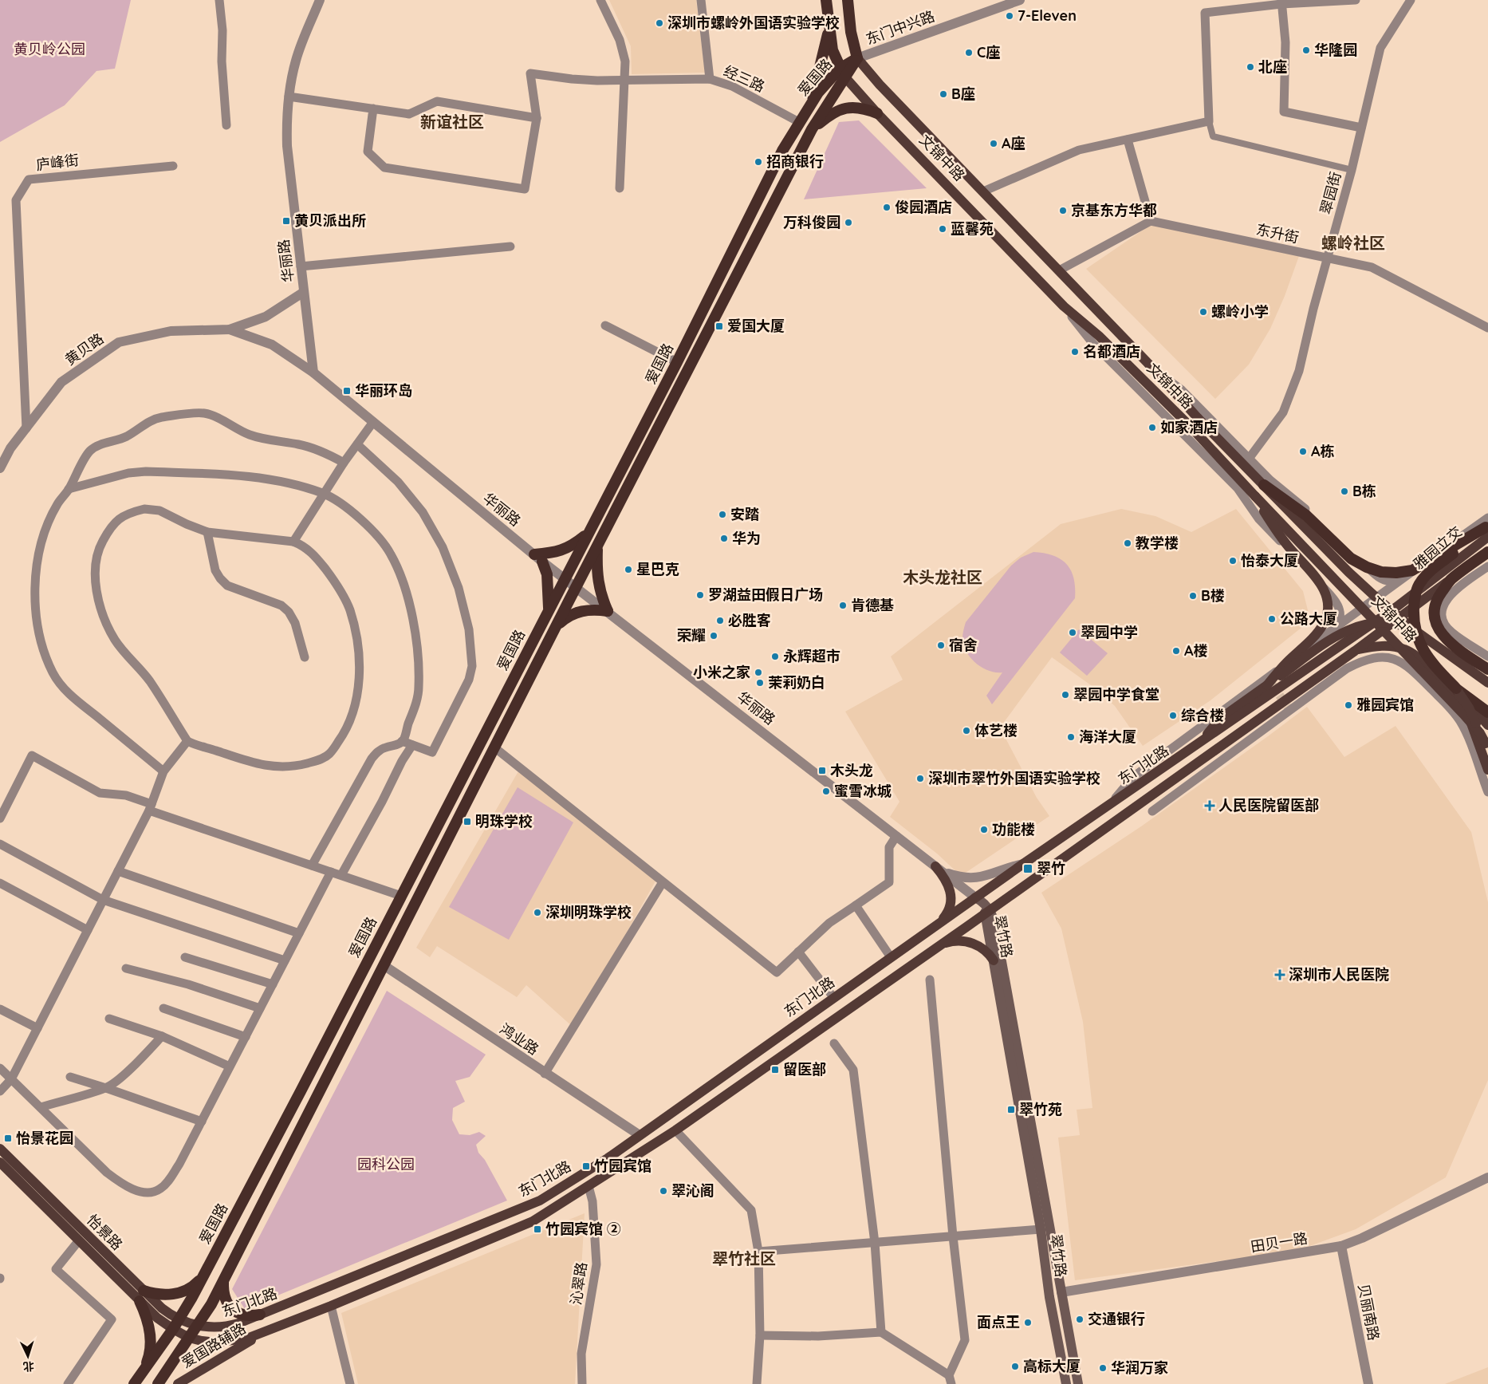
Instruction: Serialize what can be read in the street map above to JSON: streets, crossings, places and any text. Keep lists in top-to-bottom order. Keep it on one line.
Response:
{"streets":{"highway":["爱国路","文锦中路","雅园立交"],"main road":["东门北路","翠竹路","怡景路","爱国路辅路"],"street":["东门中兴路","经三路","庐峰街","翠园街","东升街","华丽路","黄贝路","鸿业路","田贝一路","沁翠路","贝丽南路"]},"crossings":[["东门中兴路","爱国路"],["东门中兴路","文锦中路"],["爱国路","经三路"],["爱国路","文锦中路"],["爱国路","华丽路"],["爱国路","东门北路"],["爱国路","鸿业路"],["爱国路","怡景路"],["庐峰街","黄贝路"],["翠园街","东升街"],["华丽路","黄贝路"],["华丽路","东门北路"],["华丽路","翠竹路"],["雅园立交","东门北路"],["东门北路","翠竹路"],["东门北路","鸿业路"],["东门北路","怡景路"],["东门北路","沁翠路"],["东门北路","爱国路辅路"],["翠竹路","田贝一路"],["田贝一路","贝丽南路"]],"districts":["新谊社区","螺岭社区","木头龙社区","翠竹社区"],"parks":["黄贝岭公园","园科公园"],"places":{"other":["7-Eleven","深圳市螺岭外国语实验学校","华隆园","C座","北座","B座","A座","招商银行","俊园酒店","京基东方华都","万科俊园","蓝馨苑","螺岭小学","名都酒店","如家酒店","A栋","B栋","安踏","华为","教学楼","怡泰大厦","星巴克","罗湖益田假日广场","B楼","肯德基","公路大厦","必胜客","翠园中学","荣耀","宿舍","A楼","永辉超市","小米之家","茉莉奶白","翠园中学食堂","雅园宾馆","综合楼","体艺楼","海洋大厦","深圳市翠竹外国语实验学校","蜜雪冰城","功能楼","深圳明珠学校","翠沁阁","交通银行","面点王","高标大厦","华润万家"],"transit":["黄贝派出所","爱国大厦","华丽环岛","木头龙","明珠学校","翠竹","留医部","翠竹苑","怡景花园","竹园宾馆","竹园宾馆 ②"],"health":["人民医院留医部","深圳市人民医院"]},"north":"bottom"}
